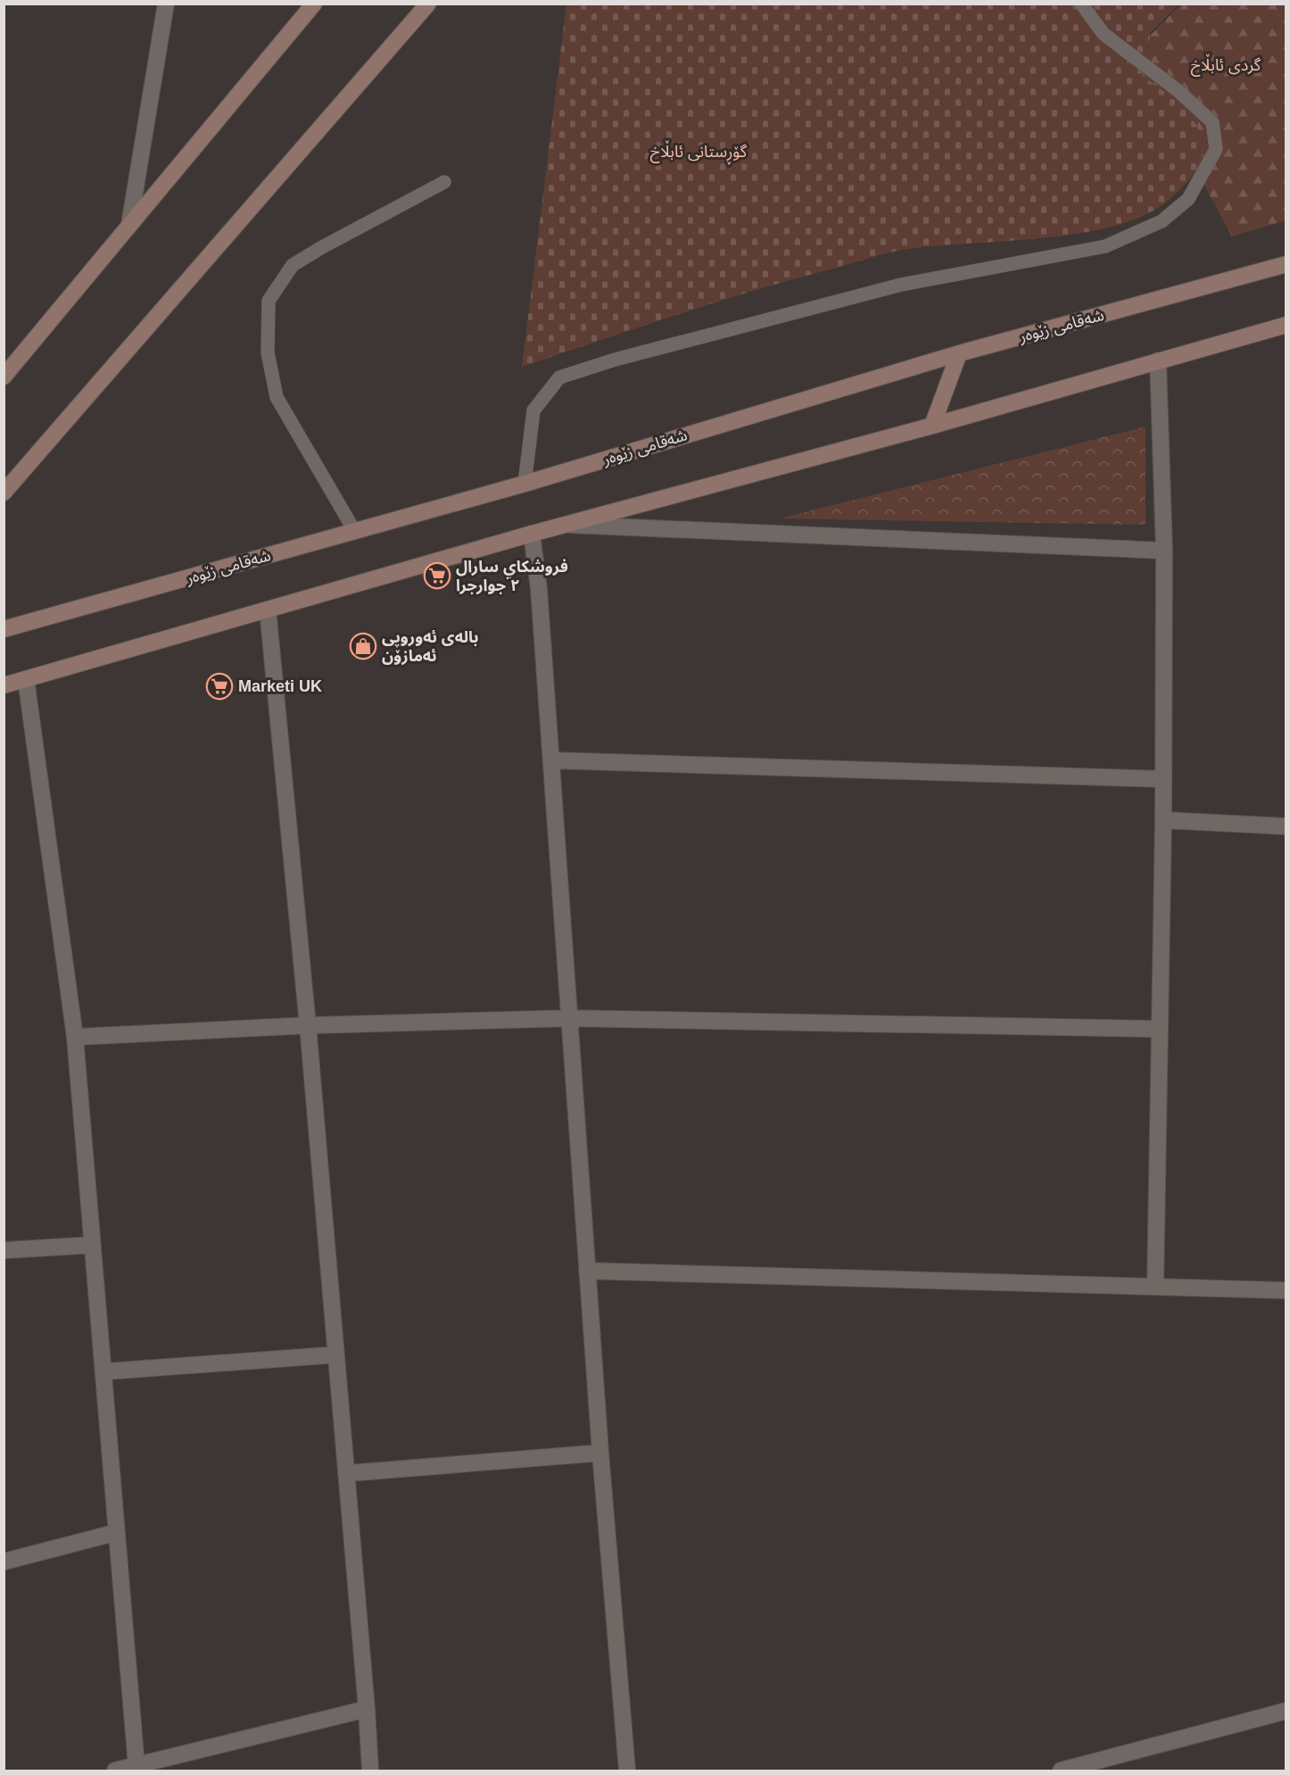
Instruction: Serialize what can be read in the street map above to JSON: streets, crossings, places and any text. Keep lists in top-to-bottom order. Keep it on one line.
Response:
{"streets":{"main road":["شەقامی زێوەر"]},"parks":["گردی ئابڵاخ","گۆڕستانی ئابڵاخ"],"places":{"supermarket":["فروشكاي سارال ٢ جوارجرا","Marketi UK"],"shop":["بالەی ئەوروپی ئەمازۆن"]}}
